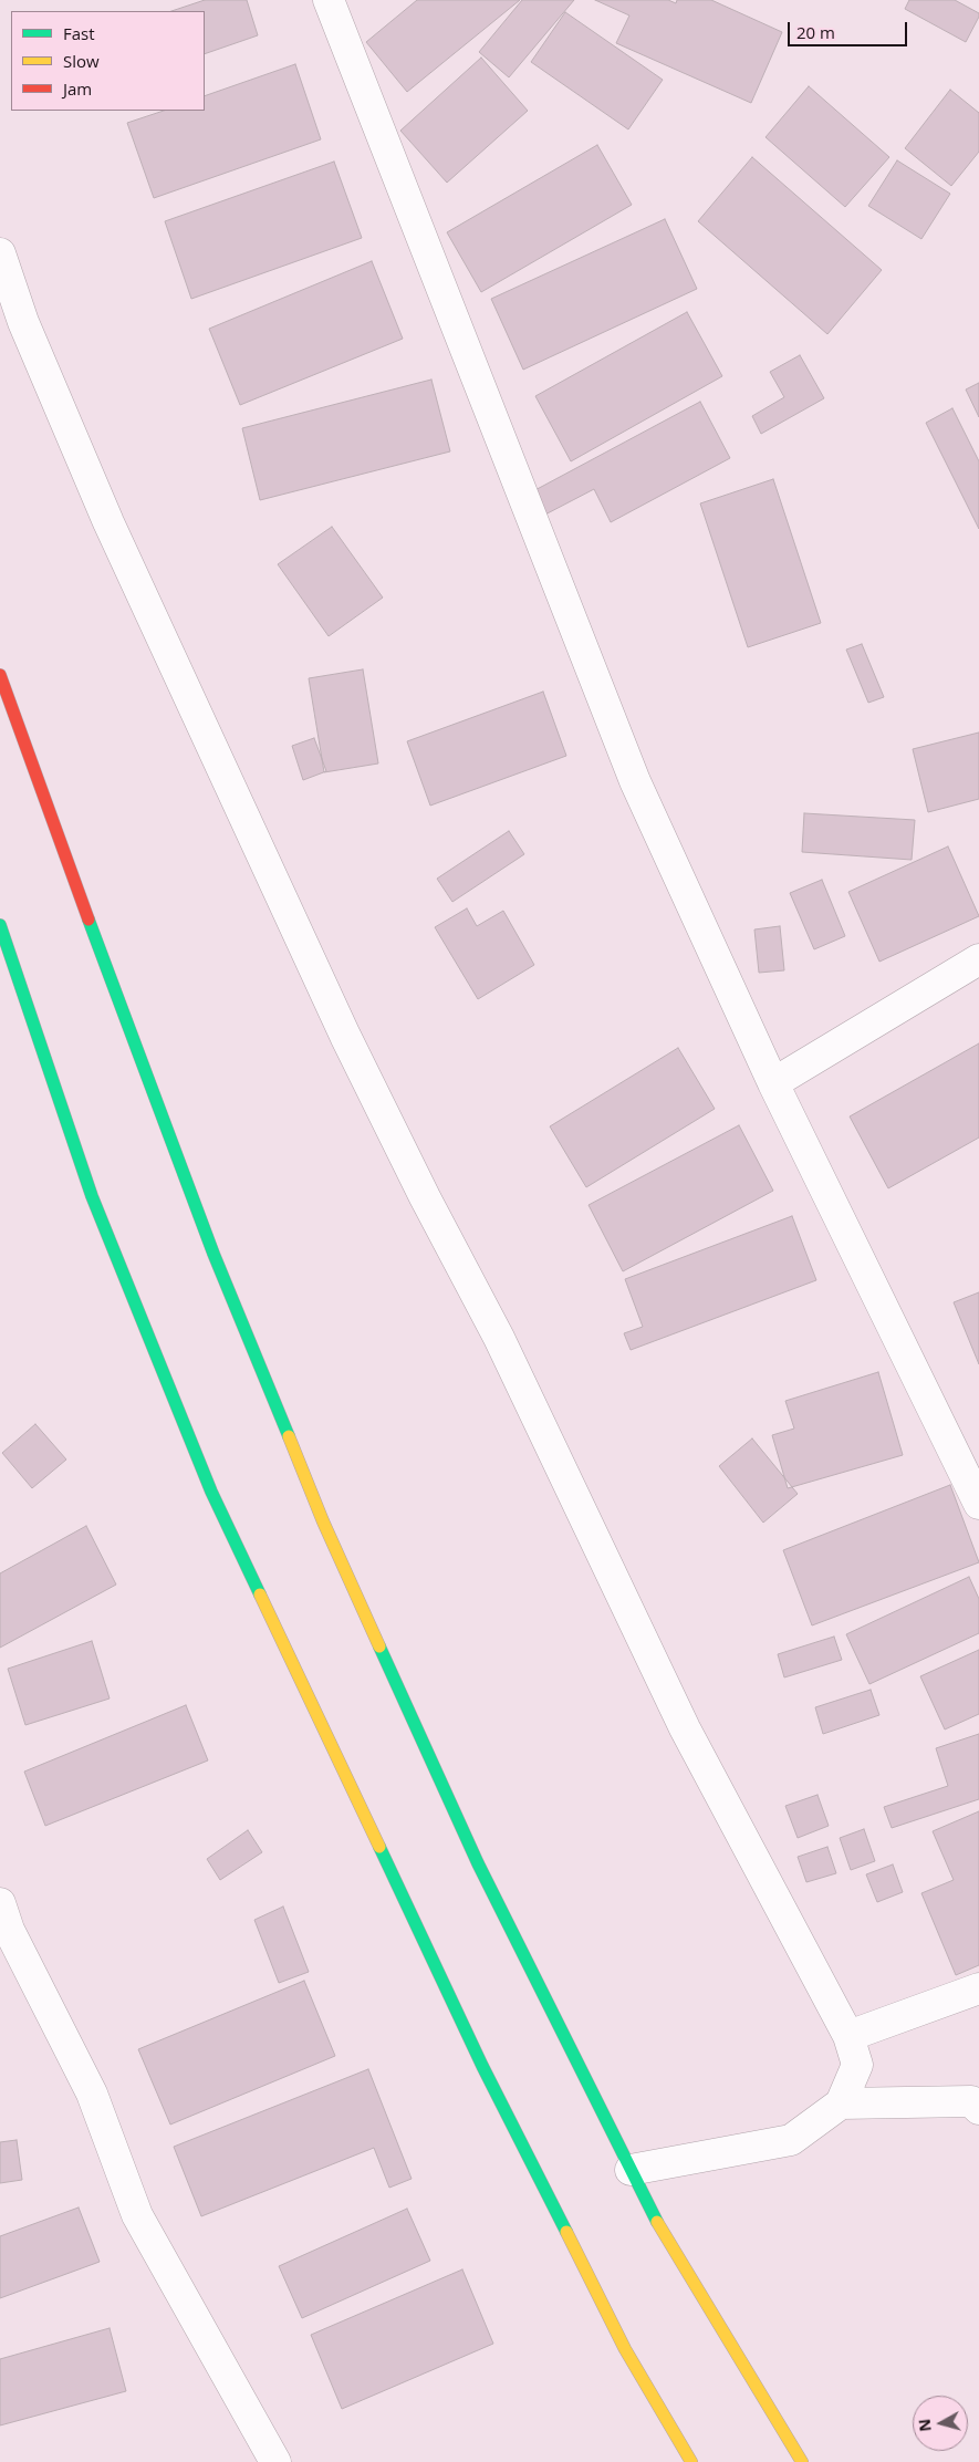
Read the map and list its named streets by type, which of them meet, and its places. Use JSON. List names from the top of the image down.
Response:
{
  "legend": ["Fast", "Slow", "Jam"],
  "scale_bar": "20 m",
  "north": "left"
}
